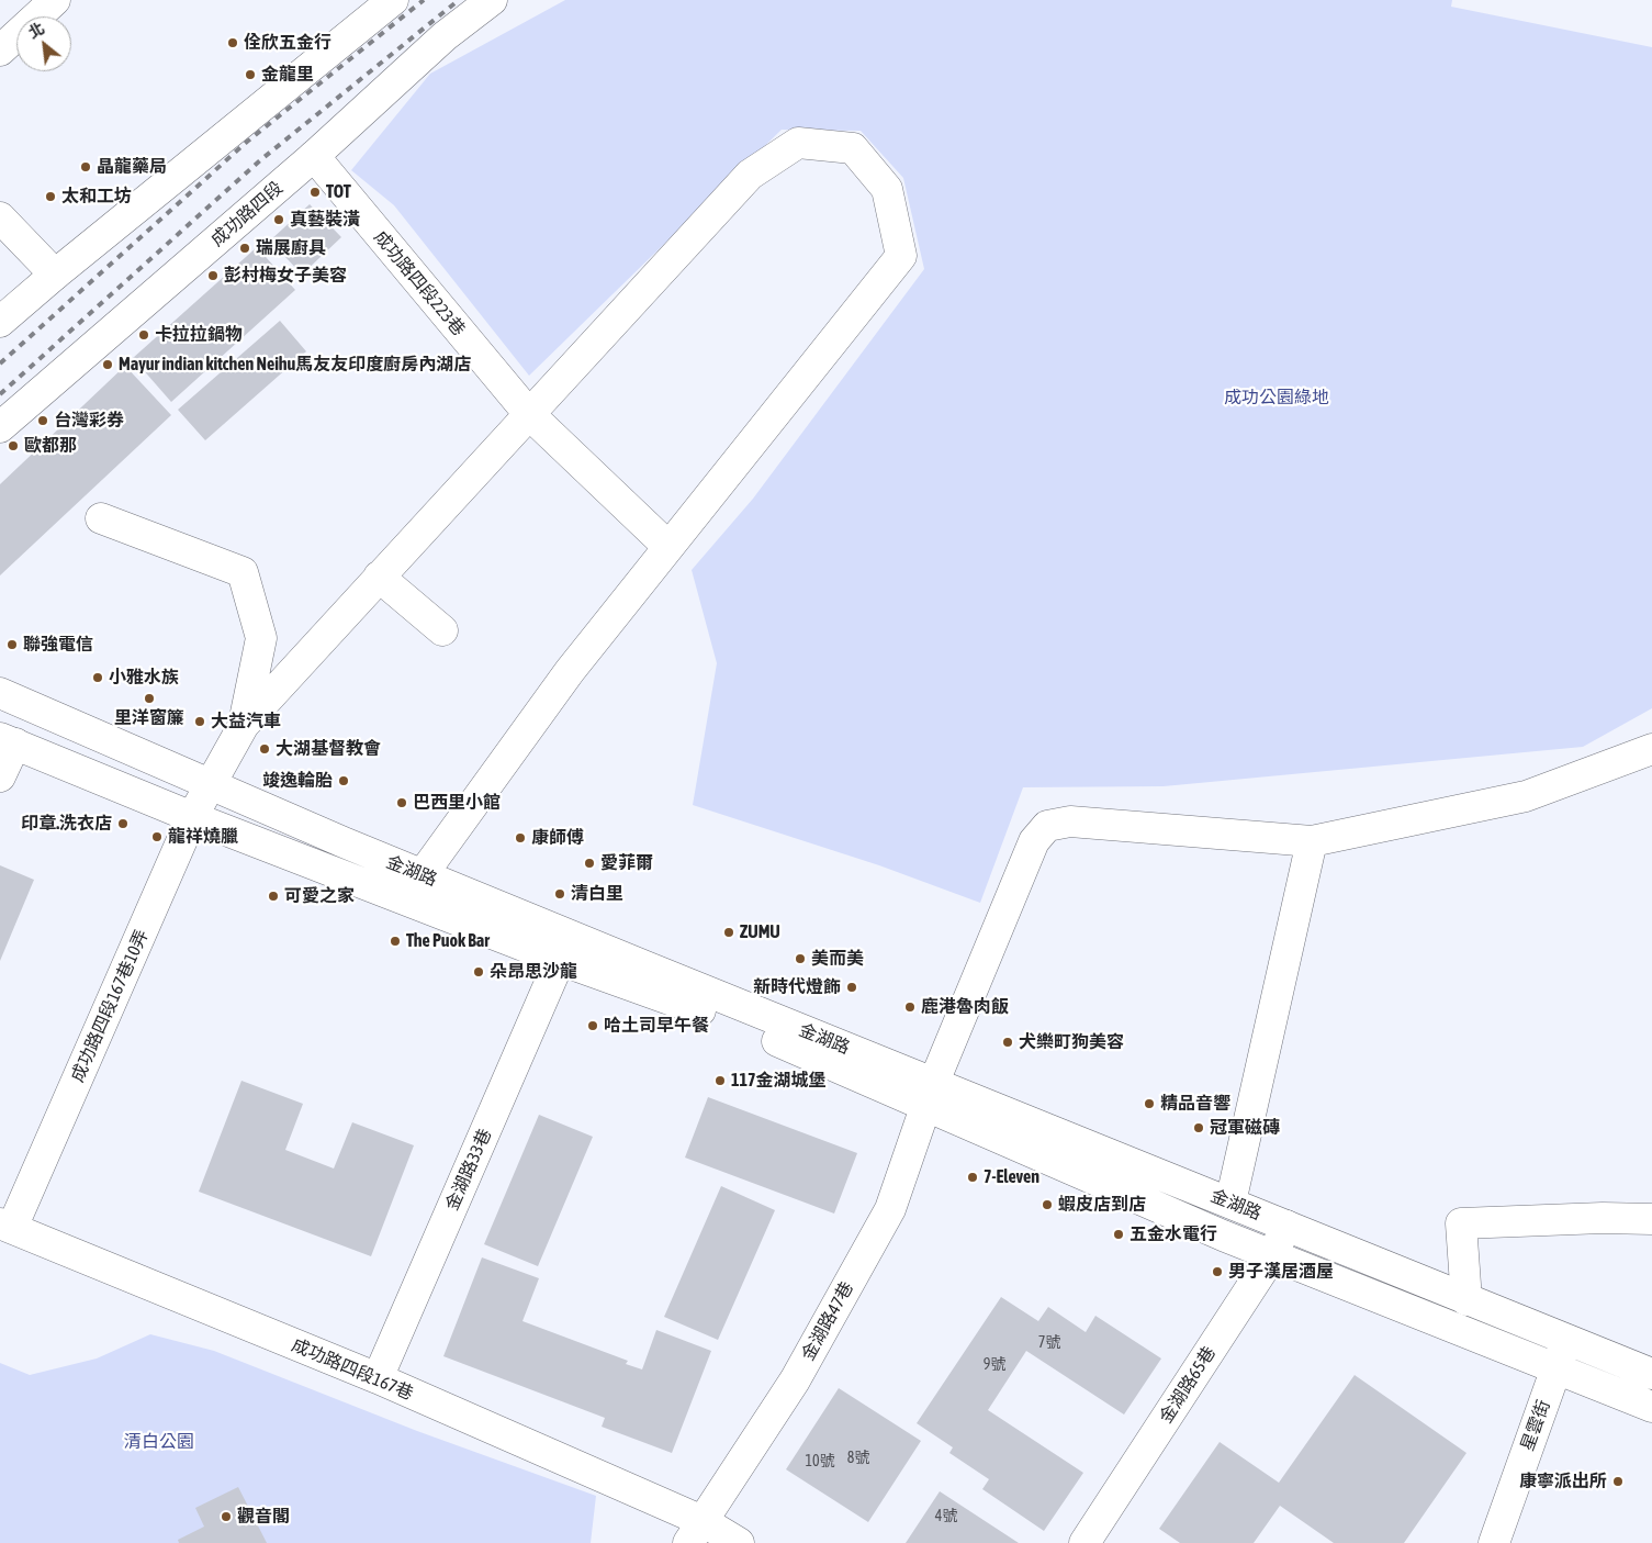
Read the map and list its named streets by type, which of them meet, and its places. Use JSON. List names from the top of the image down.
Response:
{
  "streets": {
    "street": [
      "成功路四段",
      "成功路四段223巷",
      "金湖路",
      "成功路四段167巷10弄",
      "金湖路33巷",
      "金湖路47巷",
      "成功路四段167巷",
      "金湖路65巷",
      "星雲街"
    ]
  },
  "crossings": [
    ["成功路四段", "成功路四段223巷"],
    ["金湖路", "成功路四段167巷10弄"],
    ["金湖路", "金湖路33巷"],
    ["金湖路", "金湖路47巷"],
    ["金湖路", "金湖路65巷"],
    ["金湖路", "星雲街"],
    ["成功路四段167巷10弄", "成功路四段167巷"],
    ["金湖路33巷", "成功路四段167巷"],
    ["金湖路47巷", "成功路四段167巷"]
  ],
  "parks": ["成功公園綠地", "清白公園"],
  "places": [
    "佺欣五金行",
    "金龍里",
    "晶龍藥局",
    "TOT",
    "太和工坊",
    "真藝裝潢",
    "瑞展廚具",
    "彭村梅女子美容",
    "卡拉拉鍋物",
    "Mayur indian kitchen Neihu馬友友印度廚房內湖店",
    "台灣彩券",
    "歐都那",
    "聯強電信",
    "小雅水族",
    "里洋窗簾",
    "大益汽車",
    "大湖基督教會",
    "竣逸輪胎",
    "巴西里小館",
    "印章.洗衣店",
    "龍祥燒臘",
    "康師傅",
    "愛菲爾",
    "清白里",
    "可愛之家",
    "ZUMU",
    "The Puok Bar",
    "美而美",
    "朵昂思沙龍",
    "新時代燈飾",
    "鹿港魯肉飯",
    "哈土司早午餐",
    "犬樂町狗美容",
    "117金湖城堡",
    "精品音響",
    "冠軍磁磚",
    "7-Eleven",
    "蝦皮店到店",
    "五金水電行",
    "男子漢居酒屋",
    "康寧派出所",
    "觀音閣"
  ],
  "house_numbers": [
    "7號",
    "9號",
    "8號",
    "10號",
    "4號"
  ],
  "north": "top left"
}
